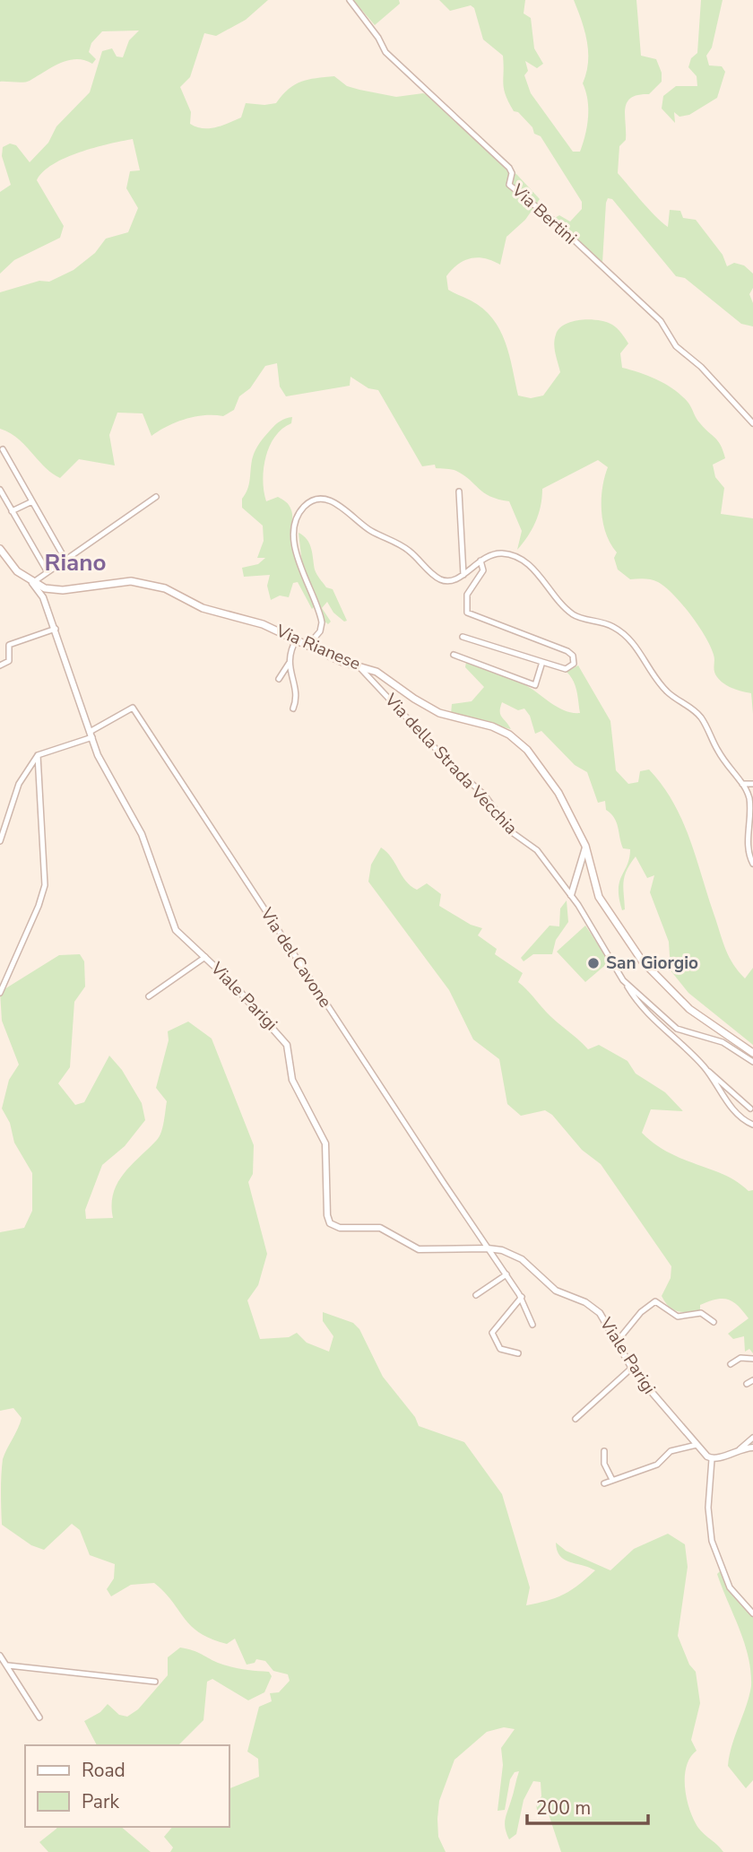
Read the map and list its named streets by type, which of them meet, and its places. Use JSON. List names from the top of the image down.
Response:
{
  "streets": {
    "main road": ["Via Rianese"],
    "street": [
      "Via Bertini",
      "Via della Strada Vecchia",
      "Via del Cavone",
      "Viale Parigi"
    ]
  },
  "crossings": [
    ["Via Rianese", "Via della Strada Vecchia"],
    ["Via Rianese", "Viale Parigi"],
    ["Via del Cavone", "Viale Parigi"]
  ],
  "districts": ["Riano"],
  "places": ["San Giorgio"],
  "legend": ["Road", "Park"],
  "scale_bar": "200 m"
}
